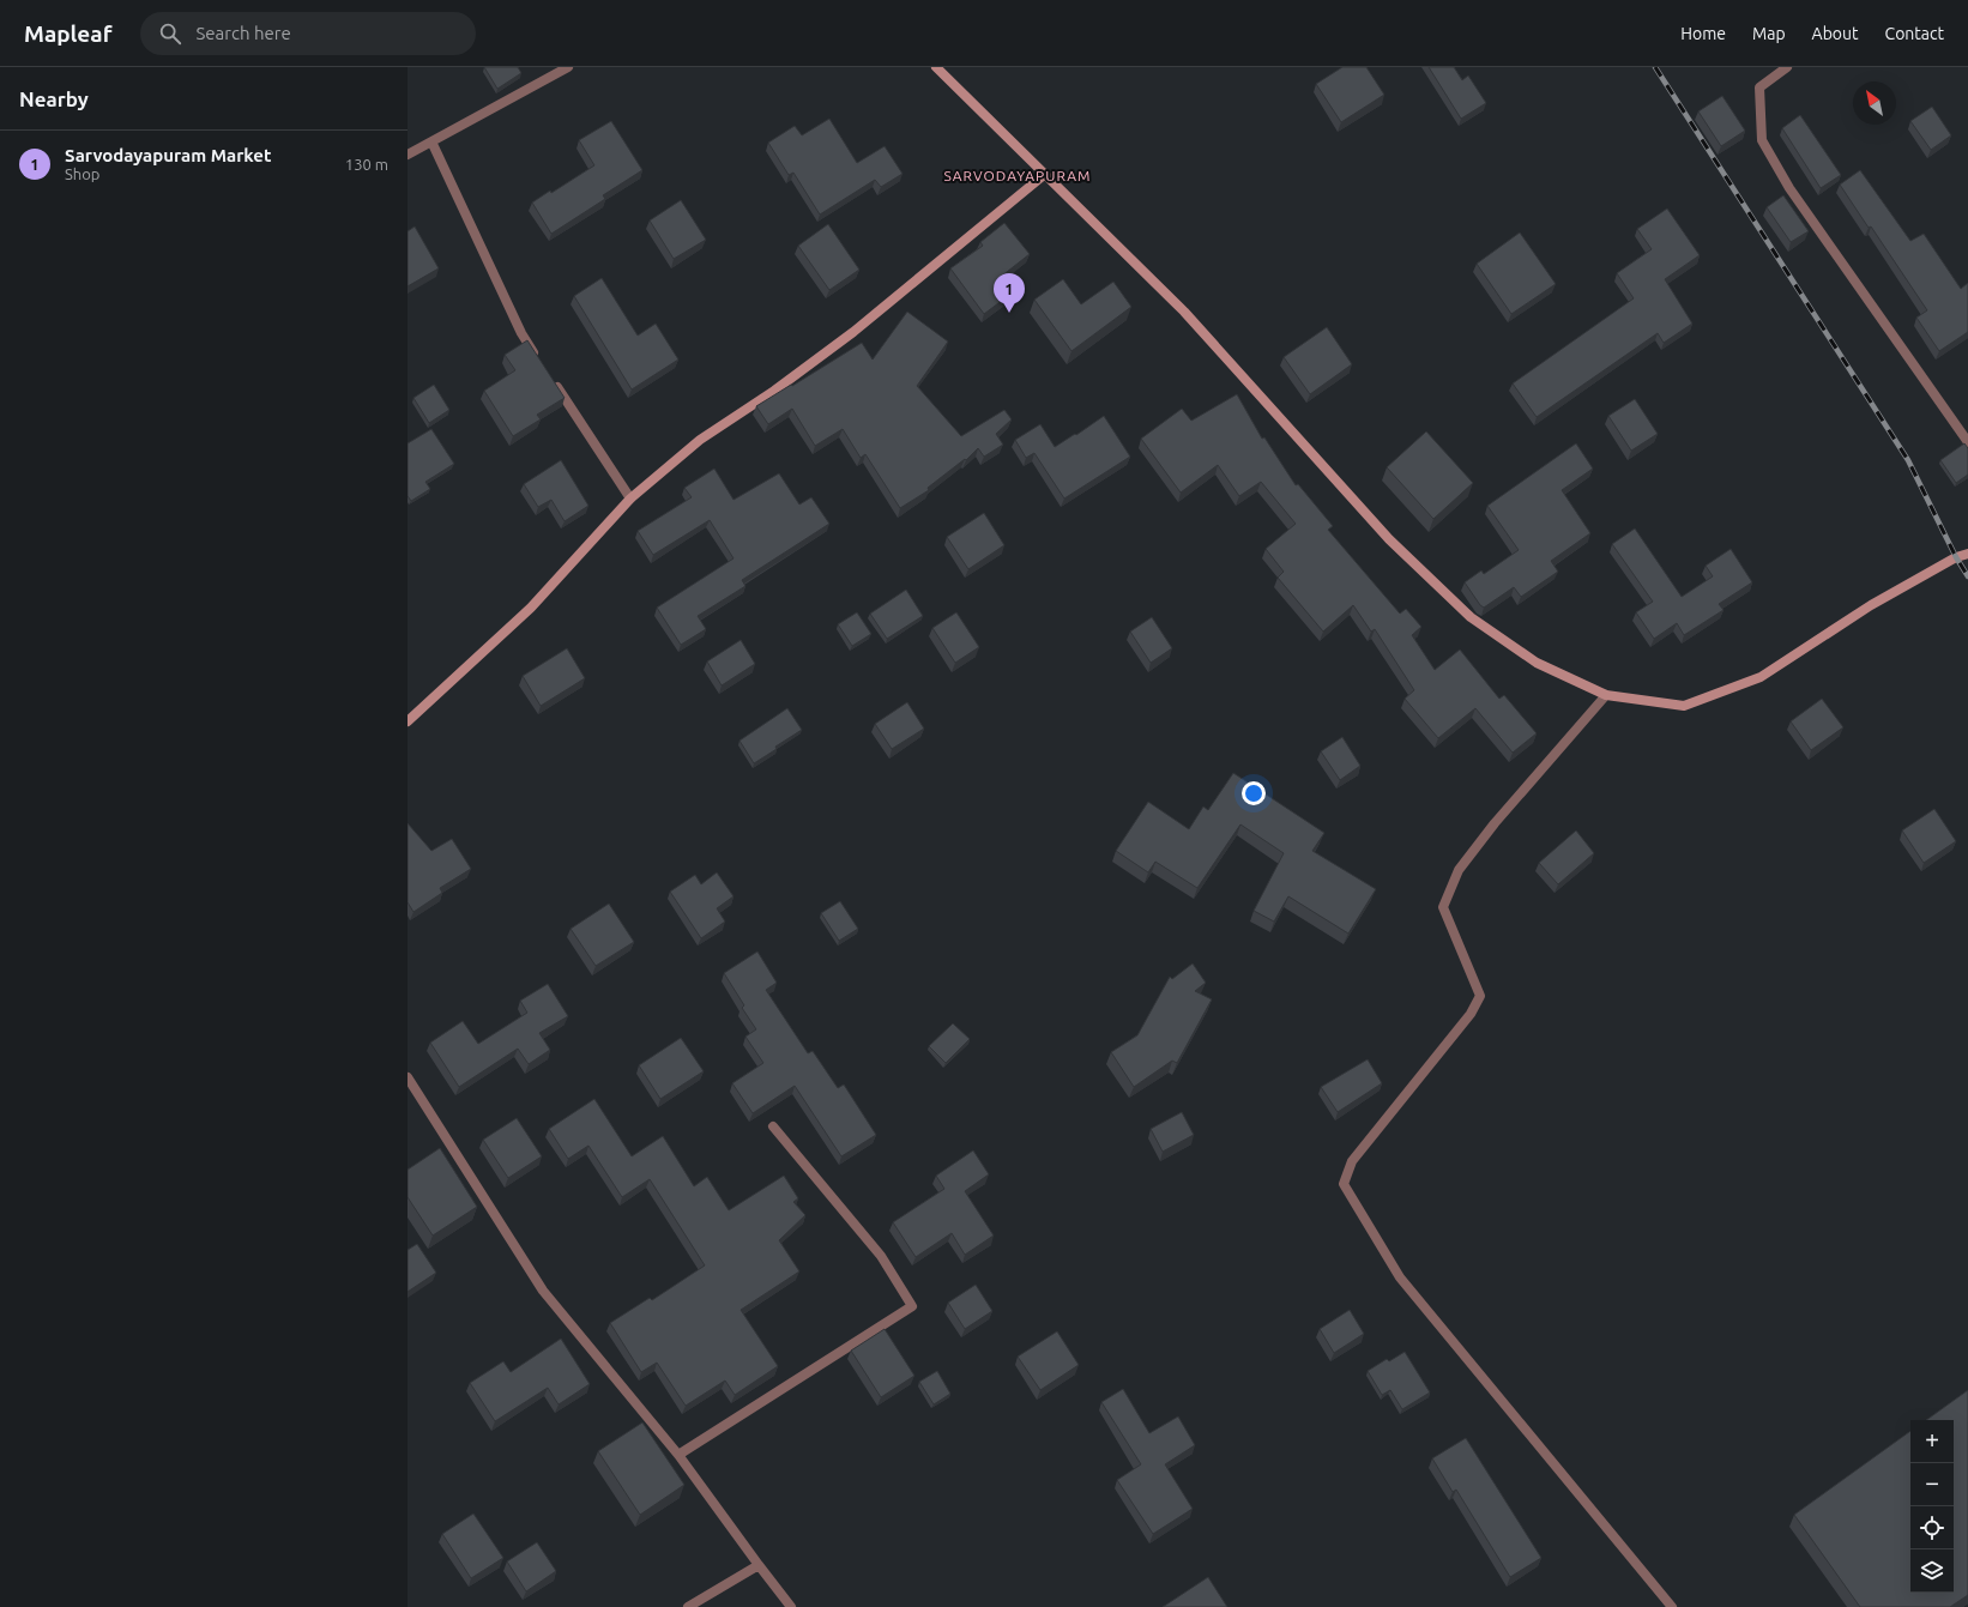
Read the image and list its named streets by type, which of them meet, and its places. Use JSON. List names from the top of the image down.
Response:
{
  "districts": ["SARVODAYAPURAM"],
  "north": "top left",
  "page": {
    "header": "Mapleaf",
    "search": "Search here",
    "nav": [
      "Home",
      "Map",
      "About",
      "Contact"
    ],
    "heading": "Nearby",
    "list": [
      {
        "mark": "1",
        "name": "Sarvodayapuram Market",
        "note": "Shop",
        "value": "130 m"
      }
    ],
    "pins": "1",
    "map_buttons": ["+", "−"]
  }
}
